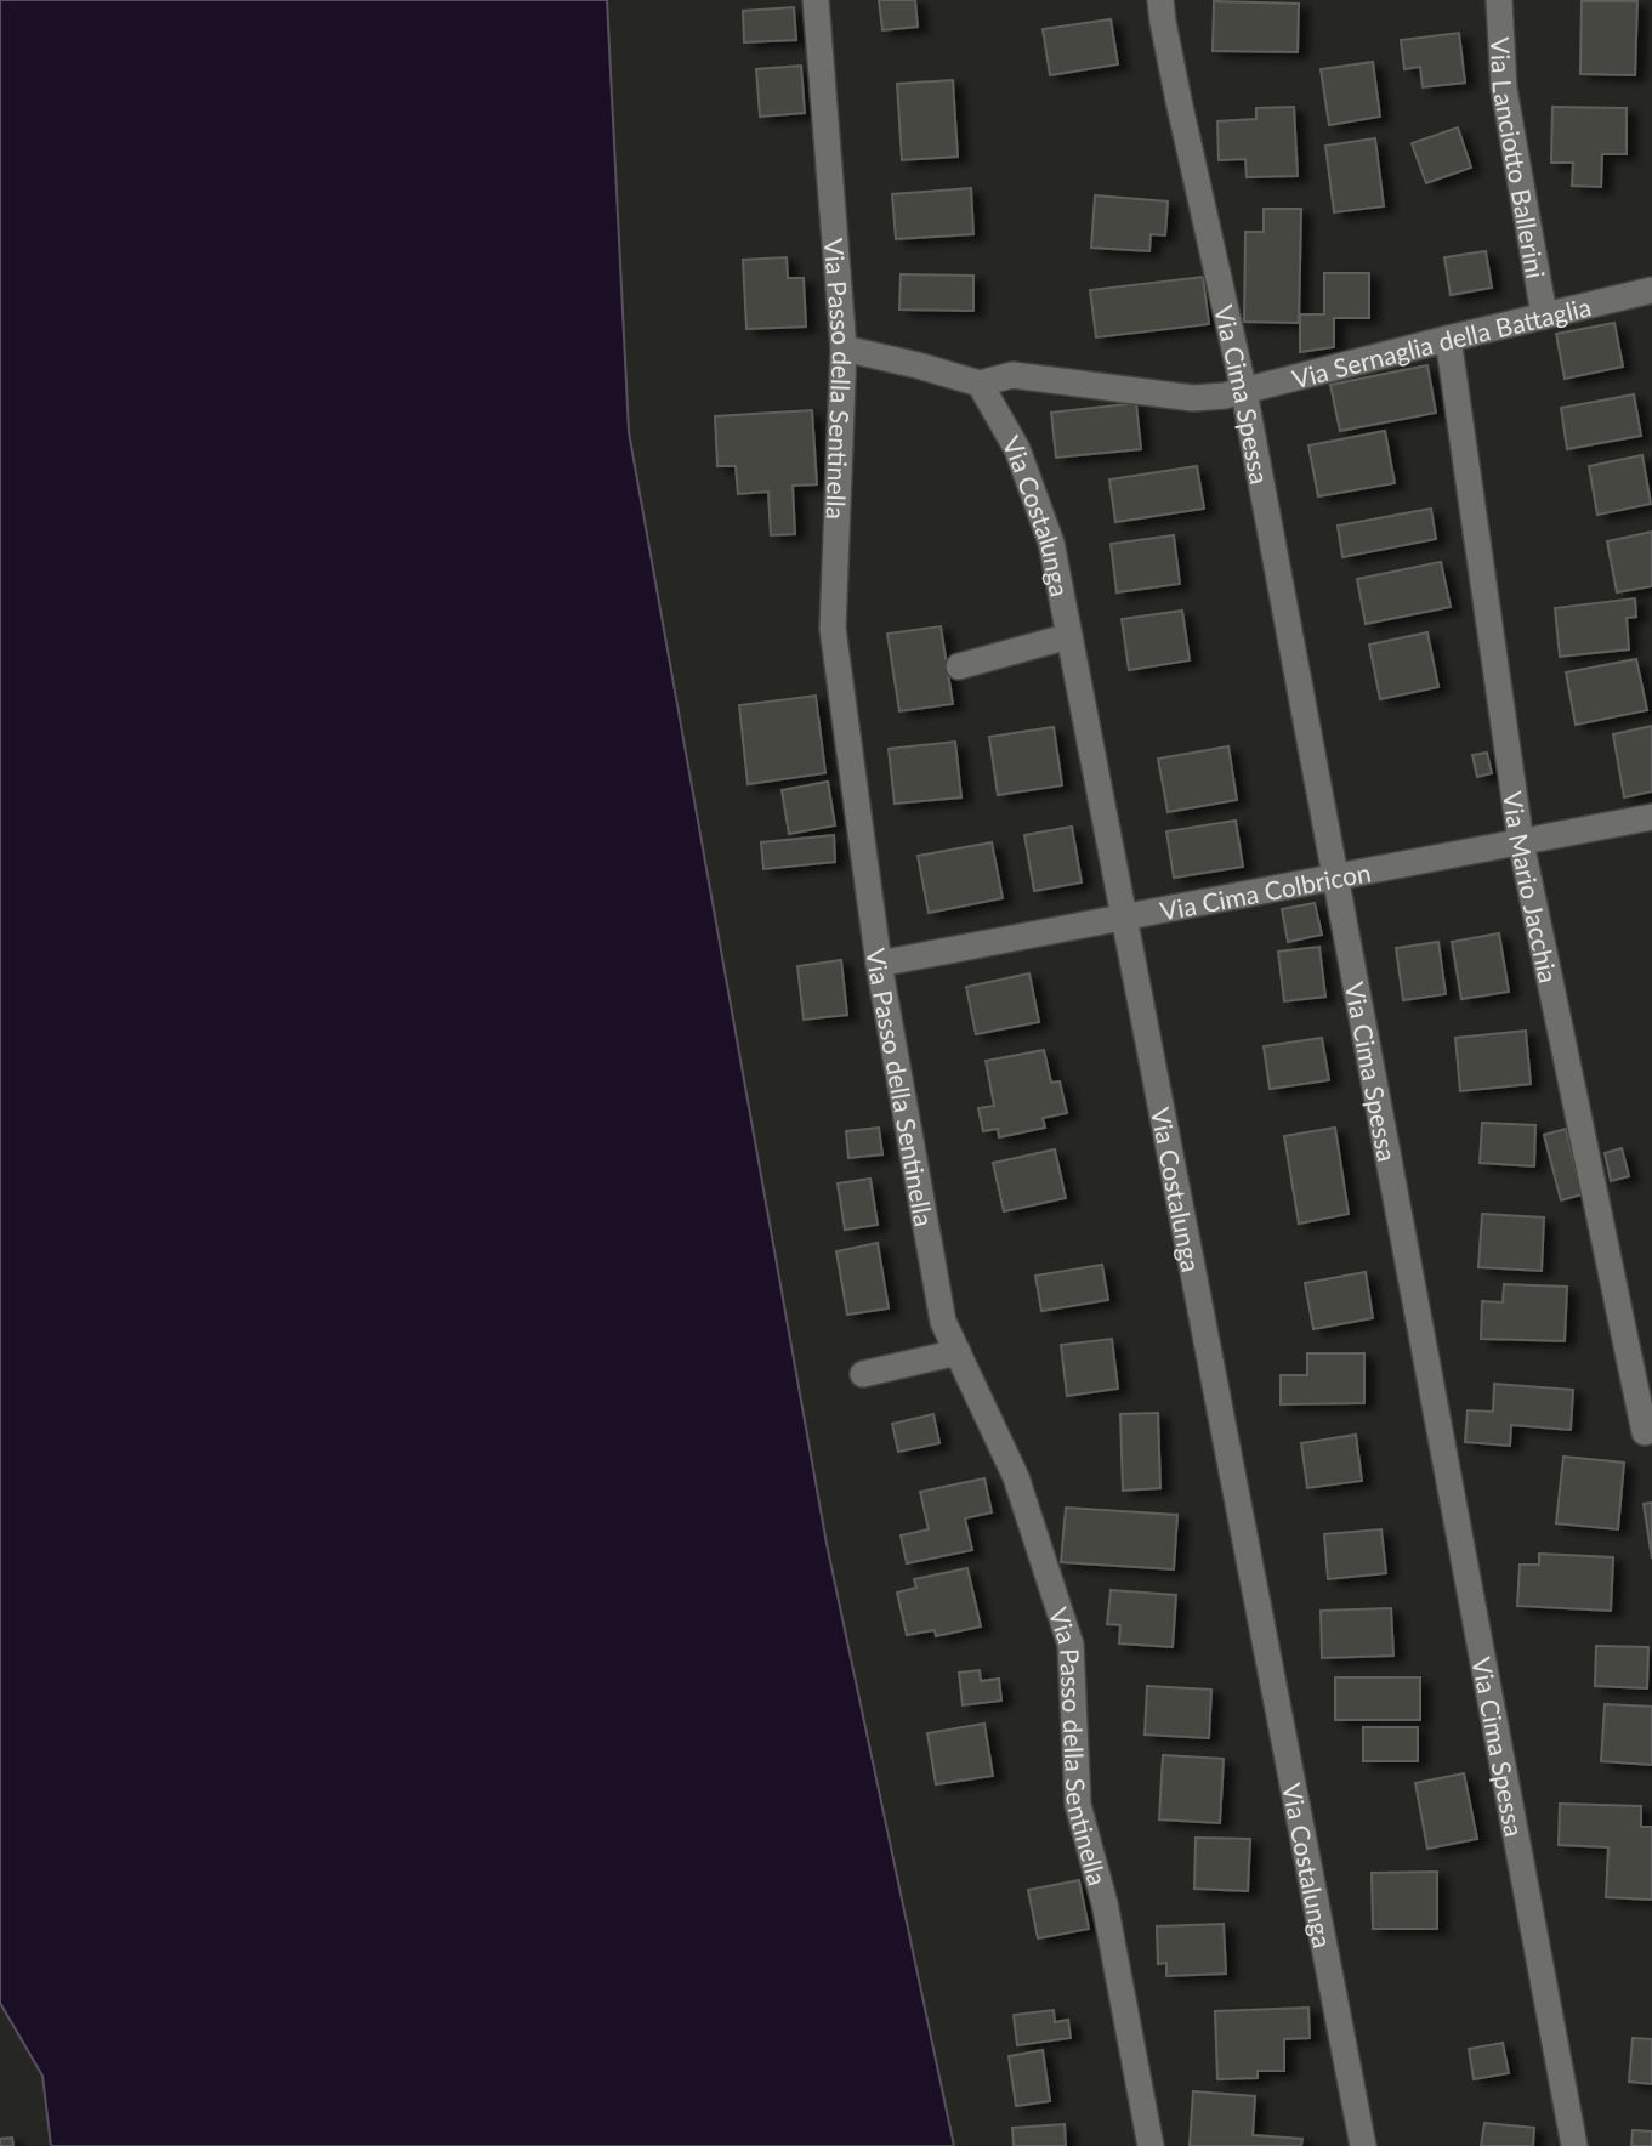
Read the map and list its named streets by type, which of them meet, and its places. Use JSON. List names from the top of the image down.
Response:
{
  "streets": {
    "street": [
      "Via Lanciotto Ballerini",
      "Via Sernaglia della Battaglia",
      "Via Passo della Sentinella",
      "Via Cima Spessa",
      "Via Costalunga",
      "Via Mario Jacchia",
      "Via Cima Colbricon"
    ]
  },
  "crossings": [
    ["Via Lanciotto Ballerini", "Via Sernaglia della Battaglia"],
    ["Via Sernaglia della Battaglia", "Via Cima Spessa"],
    ["Via Sernaglia della Battaglia", "Via Costalunga"],
    ["Via Sernaglia della Battaglia", "Via Mario Jacchia"],
    ["Via Passo della Sentinella", "Via Cima Colbricon"],
    ["Via Cima Spessa", "Via Cima Colbricon"],
    ["Via Costalunga", "Via Cima Colbricon"],
    ["Via Mario Jacchia", "Via Cima Colbricon"]
  ]
}
